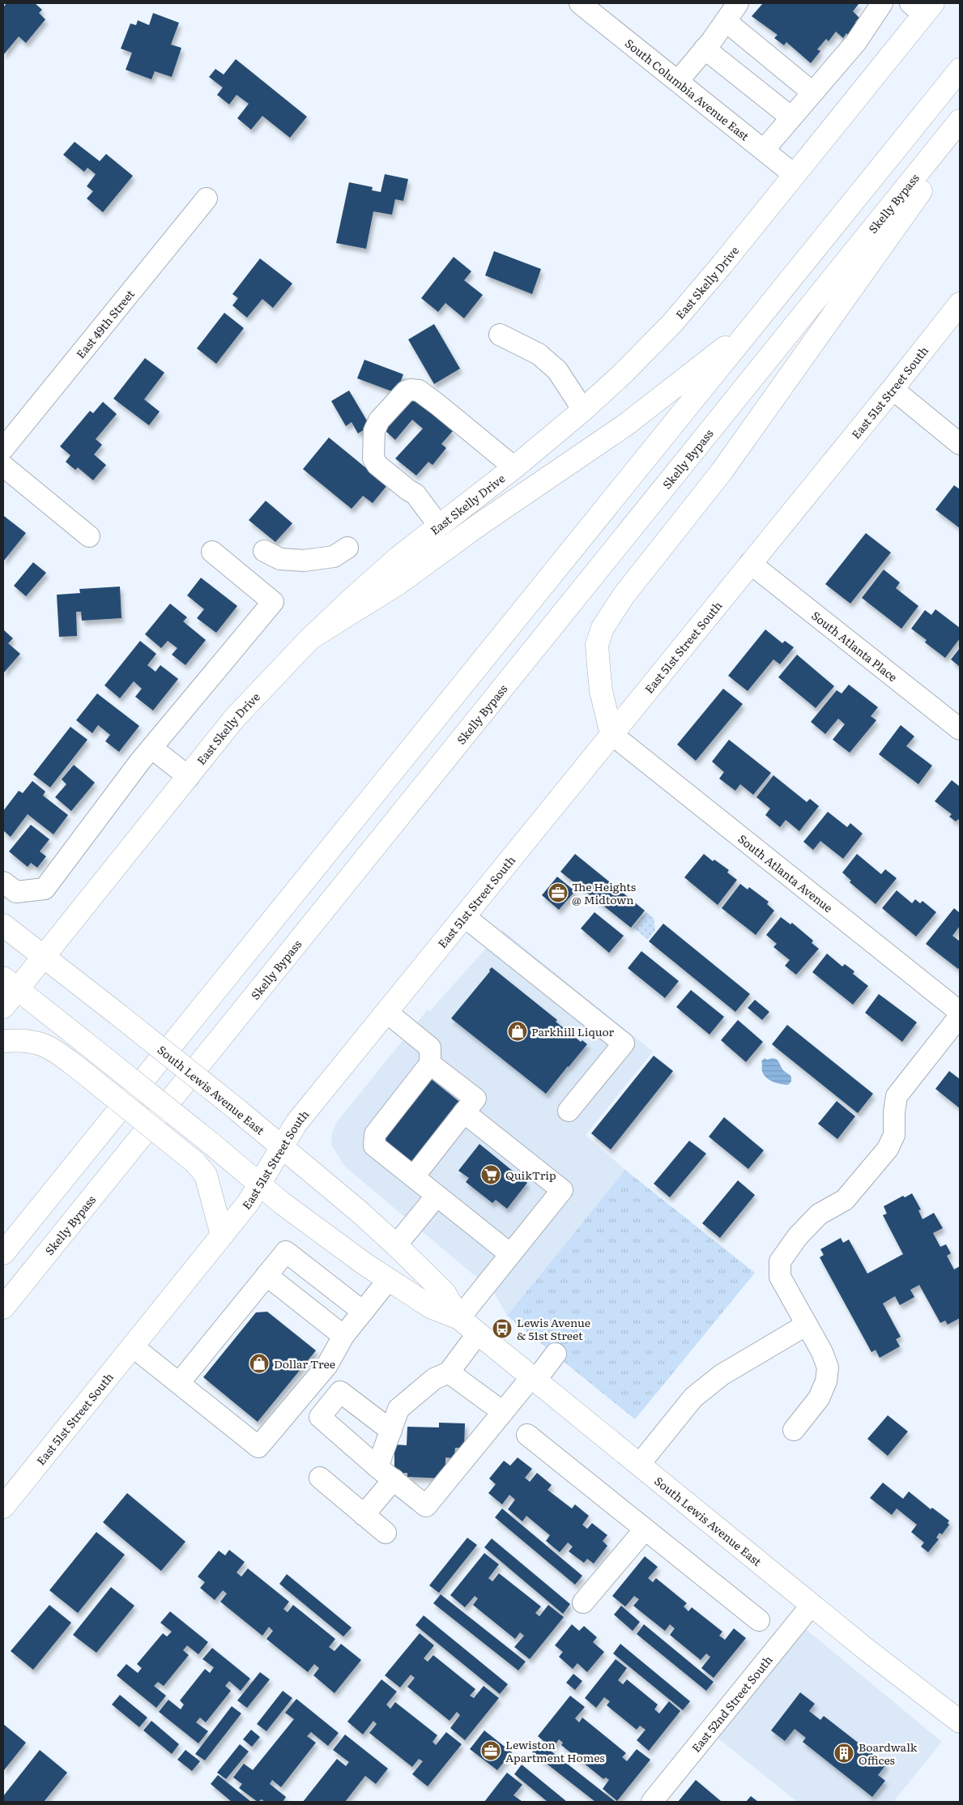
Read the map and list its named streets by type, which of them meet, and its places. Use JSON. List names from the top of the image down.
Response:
{
  "streets": {
    "main road": [
      "Skelly Bypass",
      "East Skelly Drive",
      "East 51st Street South",
      "South Lewis Avenue East"
    ],
    "street": [
      "South Columbia Avenue East",
      "East 49th Street",
      "South Atlanta Place",
      "South Atlanta Avenue",
      "East 52nd Street South"
    ]
  },
  "crossings": [
    ["South Columbia Avenue East", "East Skelly Drive"],
    ["East Skelly Drive", "South Lewis Avenue East"],
    ["East 51st Street South", "South Atlanta Place"],
    ["East 51st Street South", "South Atlanta Avenue"],
    ["East 51st Street South", "South Lewis Avenue East"],
    ["South Lewis Avenue East", "East 52nd Street South"]
  ],
  "places": {
    "office": ["The Heights @ Midtown", "Lewiston Apartment Homes"],
    "shop": ["Parkhill Liquor", "Dollar Tree"],
    "supermarket": ["QuikTrip"],
    "bus stop": ["Lewis Avenue & 51st Street"],
    "building": ["Boardwalk Offices"]
  }
}
